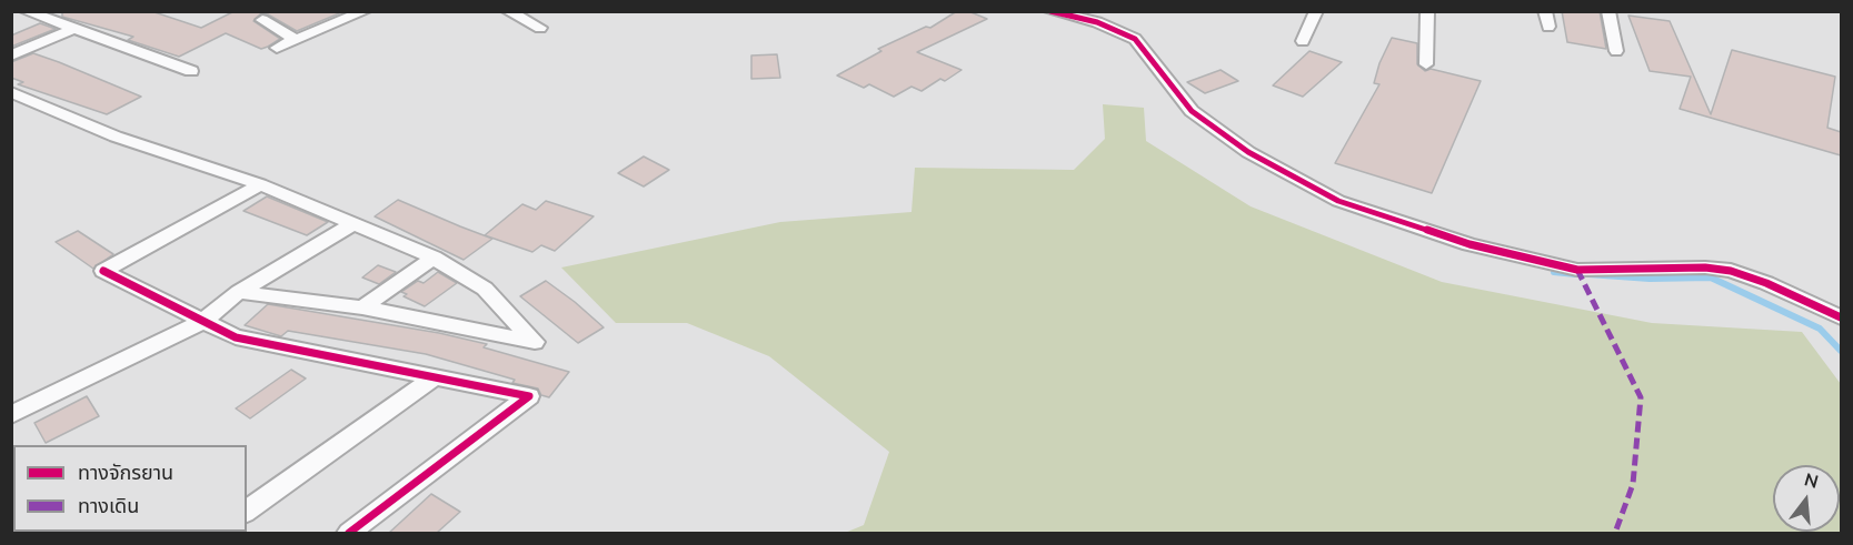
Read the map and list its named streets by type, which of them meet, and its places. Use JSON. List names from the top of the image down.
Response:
{
  "legend": ["ทางจักรยาน", "ทางเดิน"],
  "north": "top"
}
